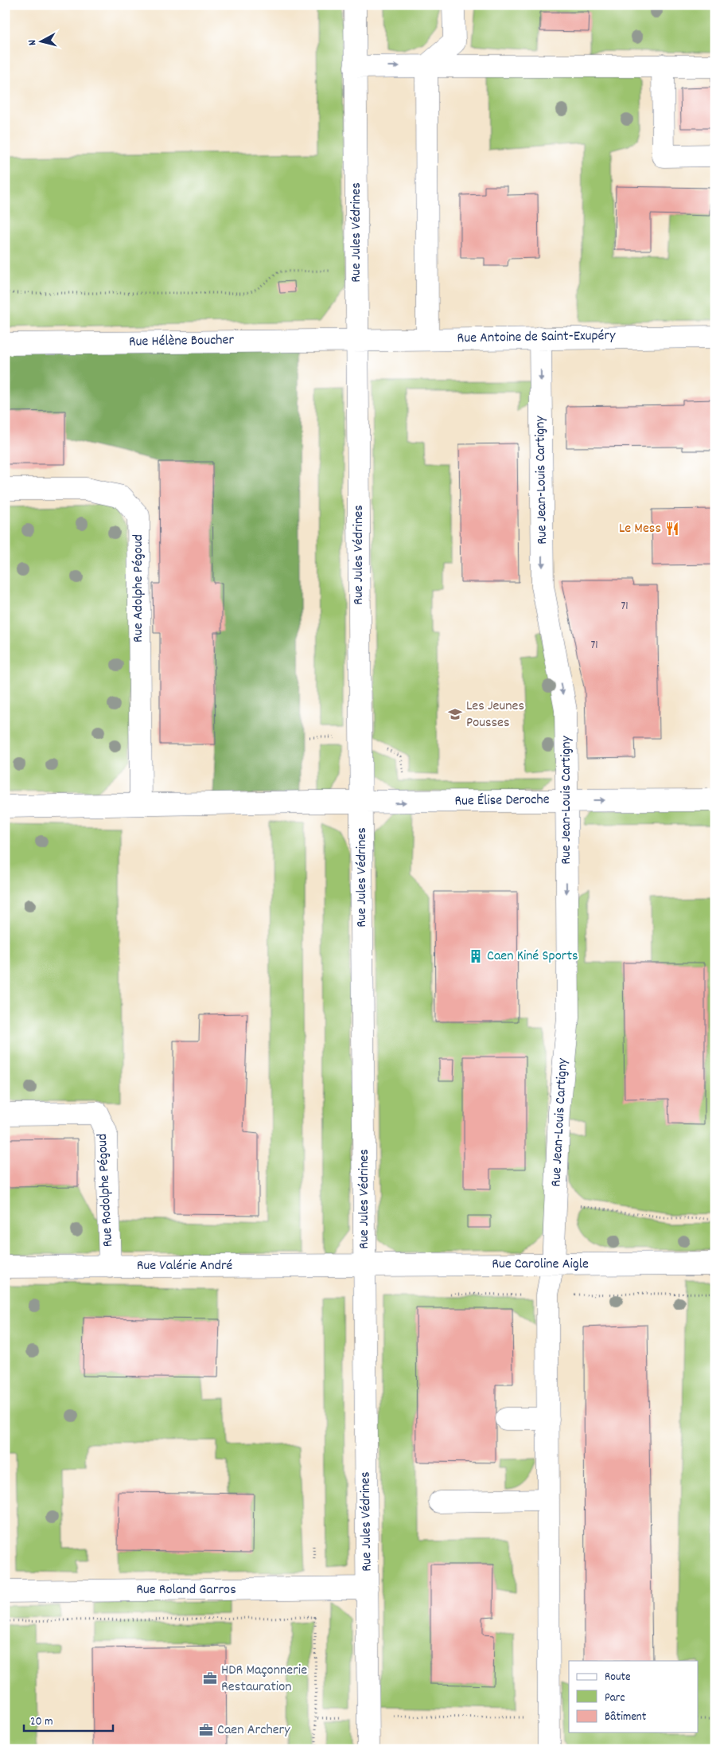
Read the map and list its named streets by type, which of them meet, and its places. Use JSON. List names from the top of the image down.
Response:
{
  "streets": {
    "street": [
      "Rue Jules Védrines",
      "Rue Antoine de Saint-Exupéry",
      "Rue Hélène Boucher",
      "Rue Jean-Louis Cartigny",
      "Rue Adolphe Pégoud",
      "Rue Élise Deroche",
      "Rue Rodolphe Pégoud",
      "Rue Caroline Aigle",
      "Rue Valérie André",
      "Rue Roland Garros"
    ]
  },
  "crossings": [
    ["Rue Jules Védrines", "Rue Antoine de Saint-Exupéry"],
    ["Rue Jules Védrines", "Rue Hélène Boucher"],
    ["Rue Jules Védrines", "Rue Élise Deroche"],
    ["Rue Jules Védrines", "Rue Caroline Aigle"],
    ["Rue Jules Védrines", "Rue Valérie André"],
    ["Rue Jules Védrines", "Rue Roland Garros"],
    ["Rue Antoine de Saint-Exupéry", "Rue Hélène Boucher"],
    ["Rue Antoine de Saint-Exupéry", "Rue Jean-Louis Cartigny"],
    ["Rue Jean-Louis Cartigny", "Rue Élise Deroche"],
    ["Rue Jean-Louis Cartigny", "Rue Caroline Aigle"],
    ["Rue Rodolphe Pégoud", "Rue Valérie André"],
    ["Rue Caroline Aigle", "Rue Valérie André"]
  ],
  "one_way": ["Rue Jean-Louis Cartigny", "Rue Élise Deroche"],
  "places": {
    "restaurant": ["Le Mess"],
    "school or university": ["Les Jeunes Pousses"],
    "building": ["Caen Kiné Sports"],
    "office": ["HDR Maçonnerie Restauration", "Caen Archery"]
  },
  "house_numbers": ["71", "71"],
  "legend": ["Route", "Parc", "Bâtiment"],
  "scale_bar": "20 m",
  "north": "left"
}
